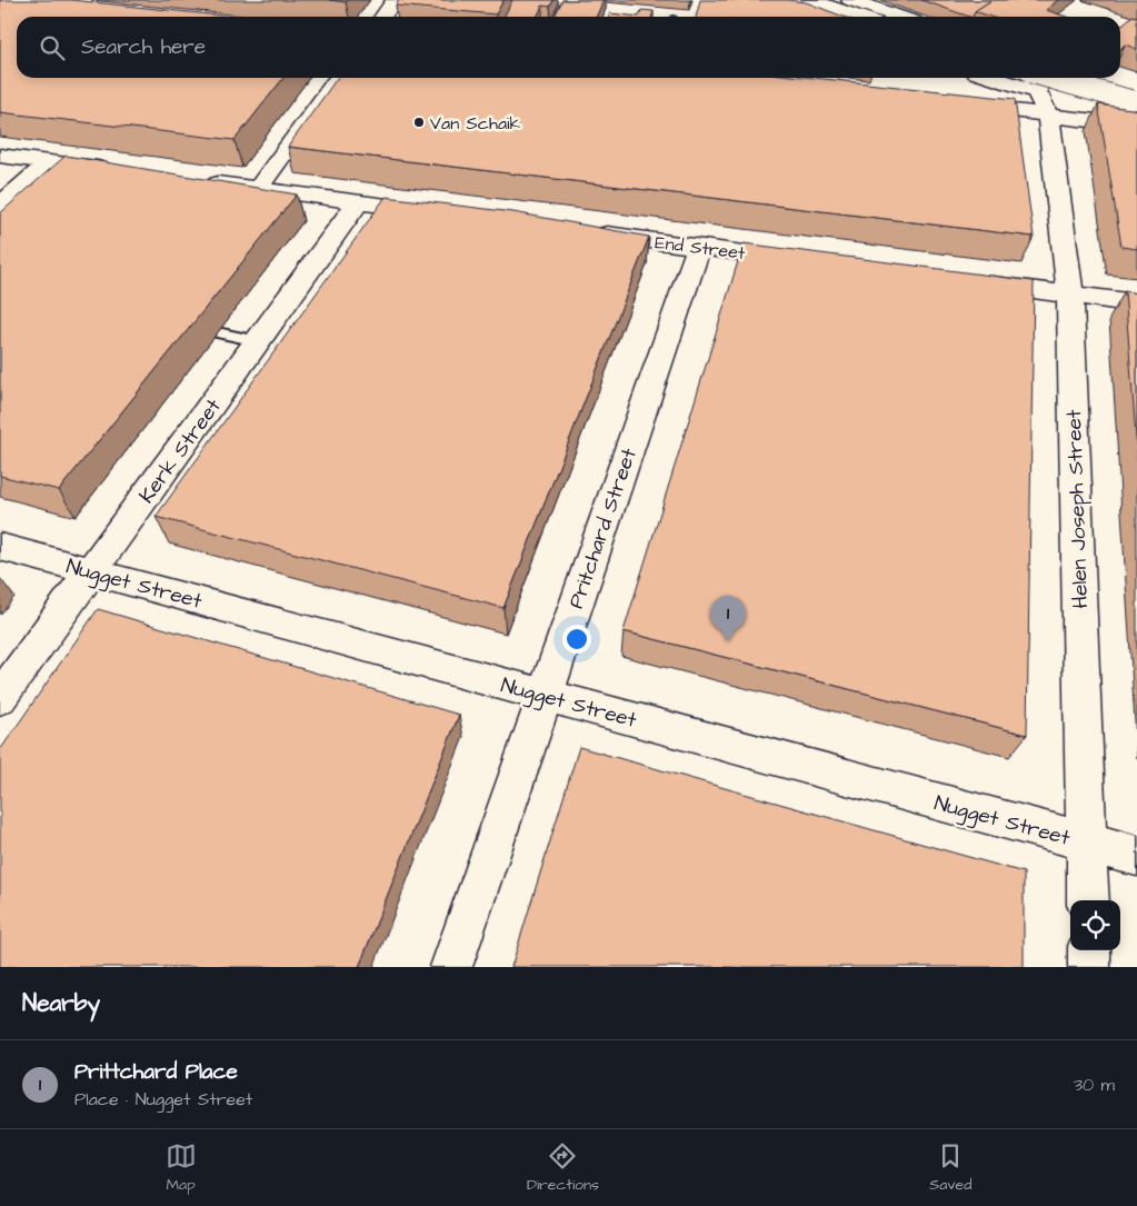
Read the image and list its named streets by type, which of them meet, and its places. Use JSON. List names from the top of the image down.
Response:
{
  "streets": {
    "street": [
      "End Street",
      "Kerk Street",
      "Helen Joseph Street",
      "Pritchard Street",
      "Nugget Street"
    ]
  },
  "crossings": [
    ["End Street", "Pritchard Street"],
    ["Kerk Street", "Nugget Street"],
    ["Helen Joseph Street", "Nugget Street"],
    ["Pritchard Street", "Nugget Street"]
  ],
  "places": ["Van Schaik"],
  "page": {
    "search": "Search here",
    "pins": "1",
    "heading": "Nearby",
    "list": [
      {
        "mark": "1",
        "name": "Prittchard Place",
        "note": "Place · Nugget Street",
        "value": "30 m"
      }
    ],
    "nav": ["Map", "Directions", "Saved"]
  }
}
